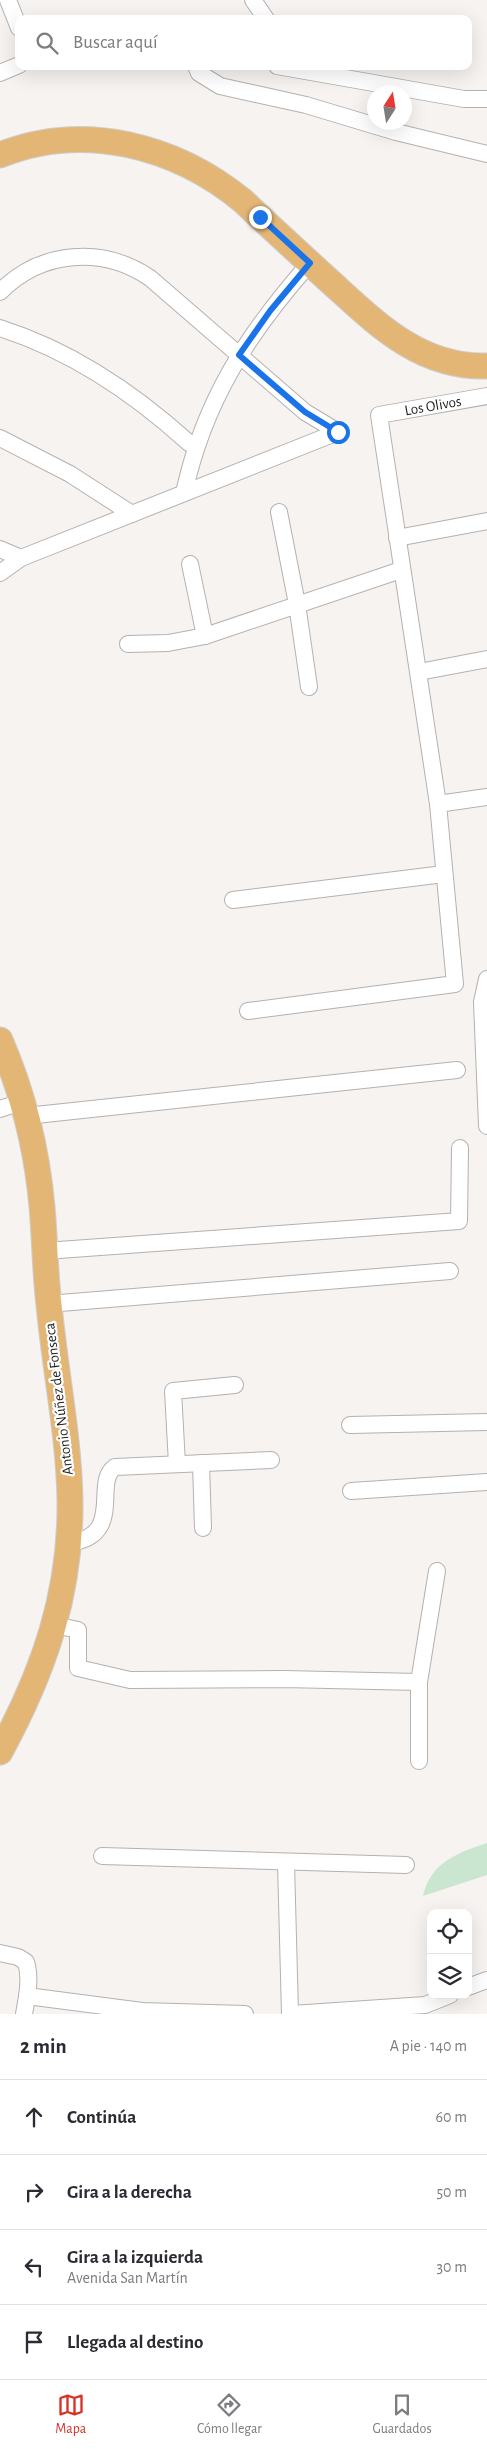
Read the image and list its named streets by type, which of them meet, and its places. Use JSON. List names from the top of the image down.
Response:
{
  "streets": {
    "main road": ["Antonio Núñez de Fonseca"],
    "street": ["Los Olivos"]
  },
  "north": "top",
  "page": {
    "search": "Buscar aquí",
    "heading": ["2 min", "A pie · 140 m"],
    "list": [
      ["Continúa", "60 m"],
      ["Gira a la derecha", "50 m"],
      ["Gira a la izquierda", "Avenida San Martín", "30 m"],
      "Llegada al destino"
    ],
    "nav": ["Mapa", "Cómo llegar", "Guardados"]
  }
}
